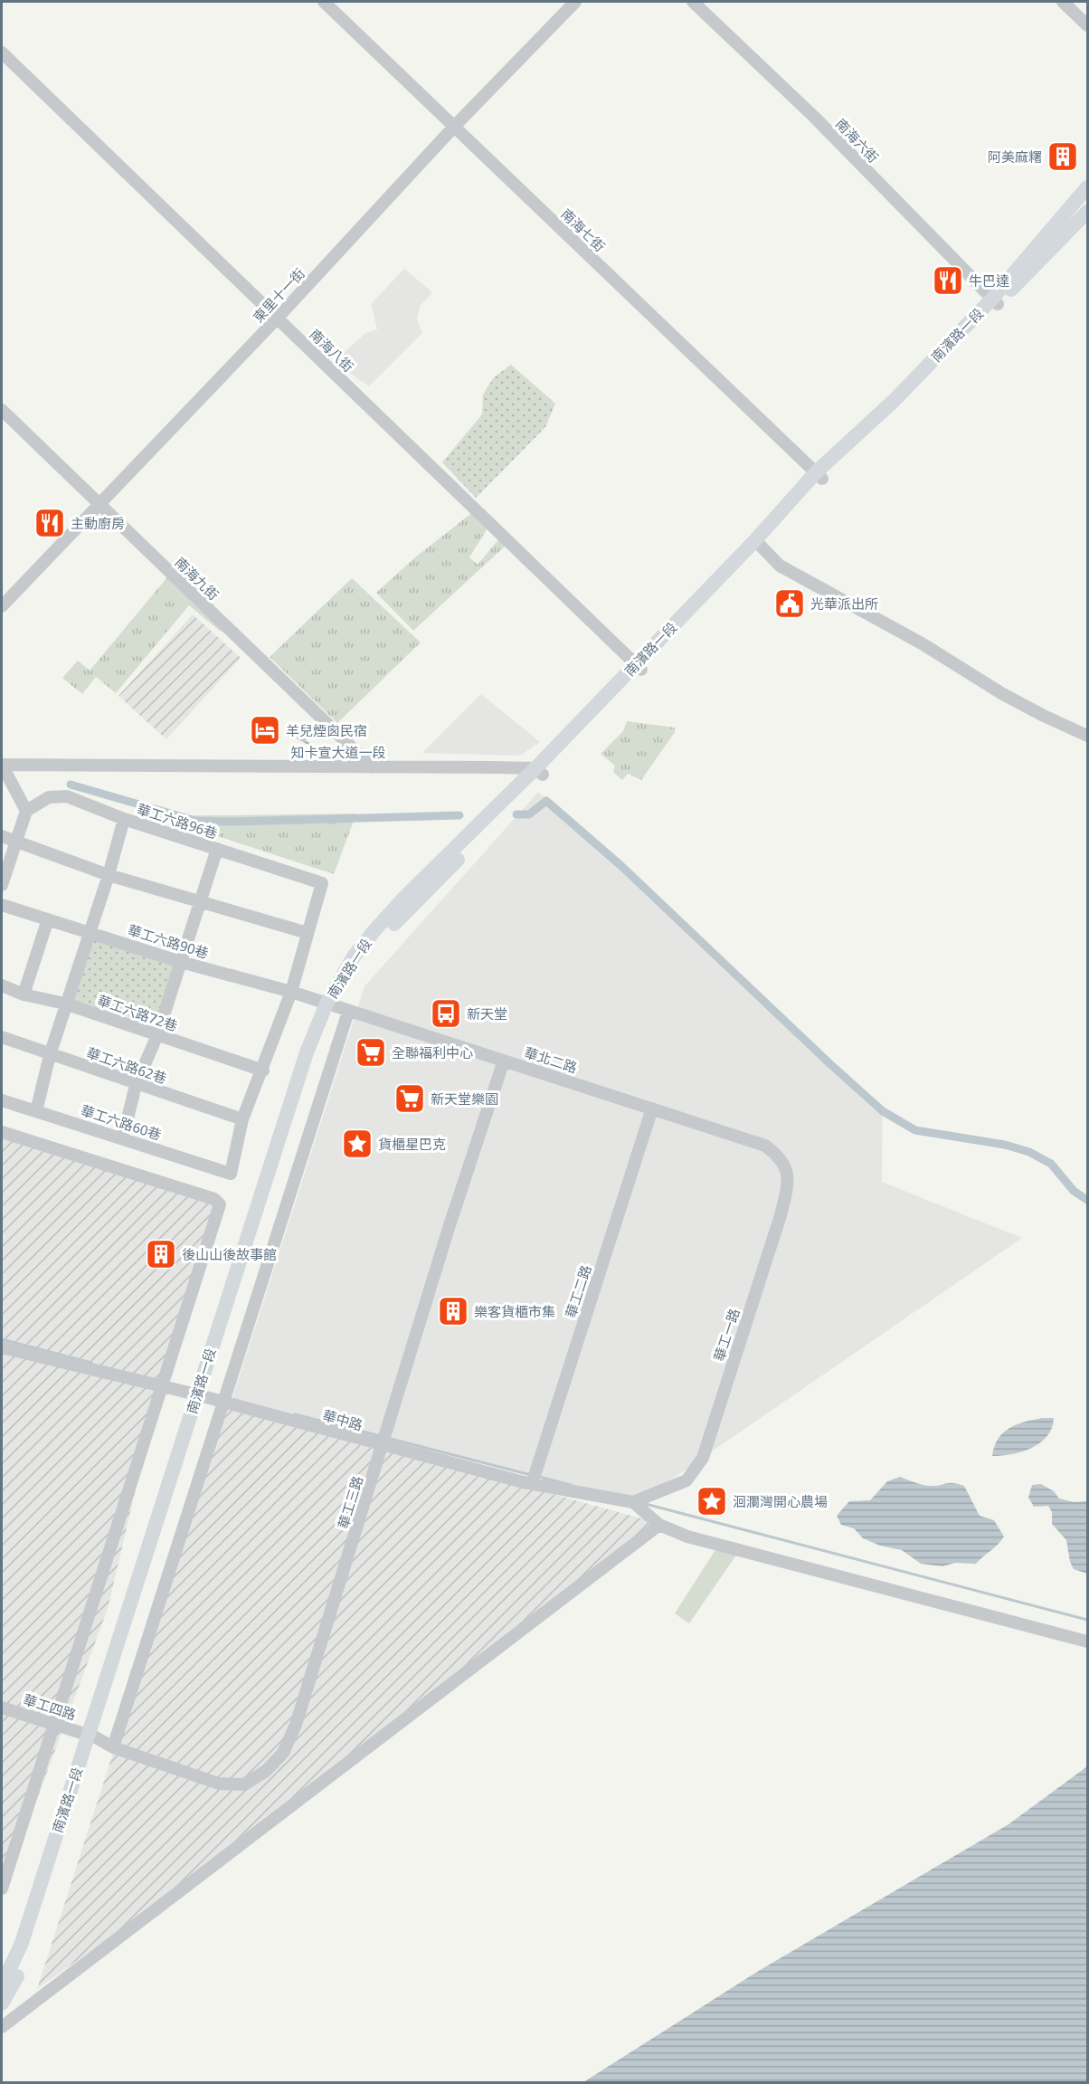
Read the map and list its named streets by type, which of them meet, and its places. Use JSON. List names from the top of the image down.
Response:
{
  "streets": {
    "main road": ["南濱路一段"],
    "street": [
      "南海六街",
      "南海七街",
      "東里十一街",
      "南海八街",
      "南海九街",
      "知卡宣大道一段",
      "華工六路96巷",
      "華工六路90巷",
      "華工六路72巷",
      "華北二路",
      "華工六路62巷",
      "華工六路60巷",
      "華工二路",
      "華工一路",
      "華中路",
      "華工三路",
      "華工四路"
    ]
  },
  "crossings": [
    ["南海六街", "南濱路一段"],
    ["南海七街", "東里十一街"],
    ["南海七街", "南濱路一段"],
    ["東里十一街", "南海八街"],
    ["東里十一街", "南海九街"],
    ["南濱路一段", "南海八街"],
    ["南濱路一段", "知卡宣大道一段"],
    ["南濱路一段", "華工六路90巷"],
    ["南濱路一段", "華北二路"],
    ["南濱路一段", "華中路"],
    ["南濱路一段", "華工三路"],
    ["南濱路一段", "華工四路"],
    ["南海九街", "知卡宣大道一段"],
    ["華工六路90巷", "華北二路"],
    ["華北二路", "華工二路"],
    ["華北二路", "華工一路"],
    ["華北二路", "華工三路"],
    ["華工六路62巷", "華工六路60巷"],
    ["華工二路", "華中路"],
    ["華工一路", "華中路"],
    ["華中路", "華工三路"],
    ["華工三路", "華工四路"]
  ],
  "places": {
    "building": ["阿美麻糬", "後山山後故事館", "樂客貨櫃市集"],
    "restaurant": ["牛巴達", "主動廚房"],
    "public building": ["光華派出所"],
    "hotel": ["羊兒煙囪民宿"],
    "bus stop": ["新天堂"],
    "supermarket": ["全聯福利中心", "新天堂樂園"],
    "place": ["貨櫃星巴克", "洄瀾灣開心農場"]
  }
}
